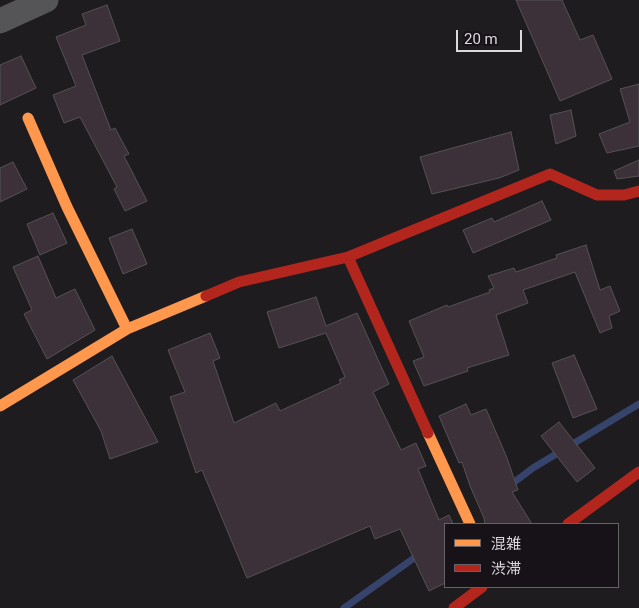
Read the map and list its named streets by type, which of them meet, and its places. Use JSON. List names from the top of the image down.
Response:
{
  "legend": ["混雑", "渋滞"],
  "scale_bar": "20 m"
}
